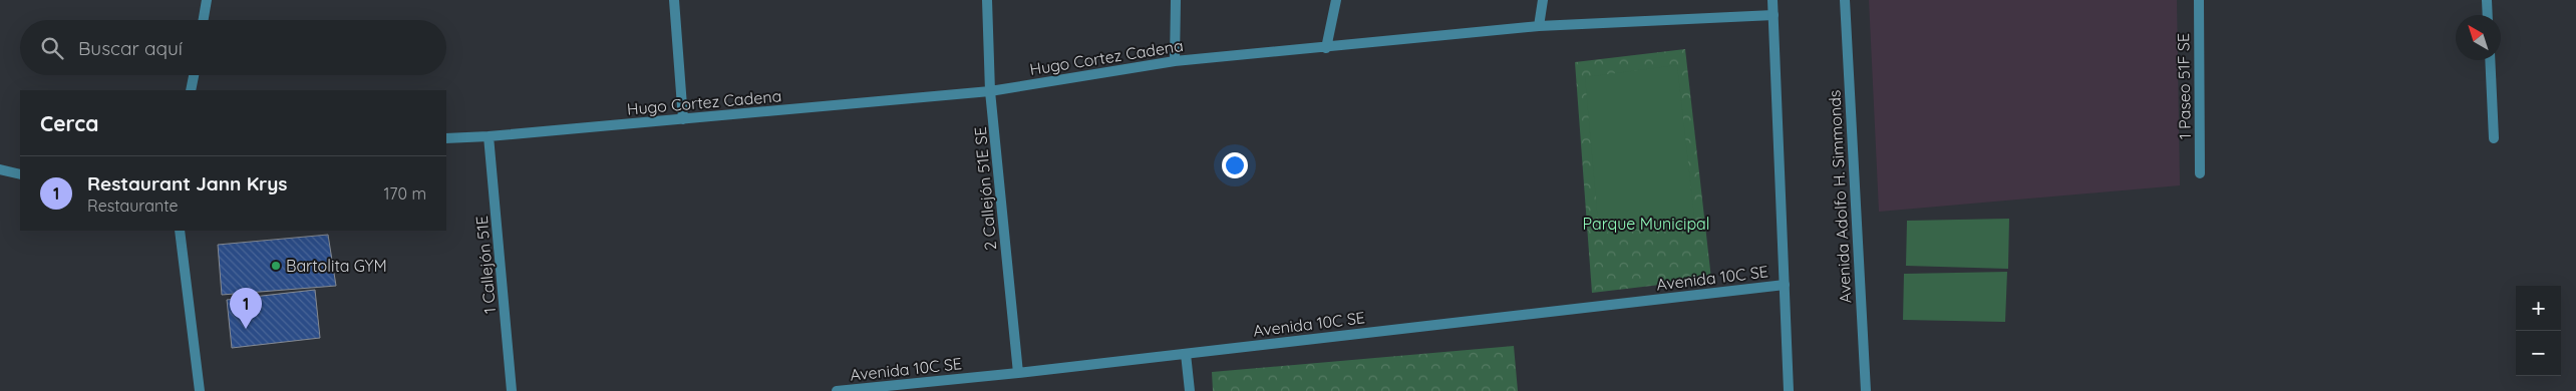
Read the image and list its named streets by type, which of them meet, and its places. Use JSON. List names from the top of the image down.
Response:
{
  "streets": {
    "street": [
      "Hugo Cortez Cadena",
      "1 Paseo 51F SE",
      "2 Callejón 51E SE",
      "Avenida Adolfo H. Simmonds",
      "1 Callejón 51E",
      "Avenida 10C SE"
    ]
  },
  "crossings": [
    ["Hugo Cortez Cadena", "2 Callejón 51E SE"],
    ["Hugo Cortez Cadena", "1 Callejón 51E"],
    ["2 Callejón 51E SE", "Avenida 10C SE"]
  ],
  "parks": ["Parque Municipal"],
  "places": ["Bartolita GYM"],
  "north": "top left",
  "page": {
    "search": "Buscar aquí",
    "heading": "Cerca",
    "list": [
      {
        "mark": "1",
        "name": "Restaurant Jann Krys",
        "note": "Restaurante",
        "value": "170 m"
      }
    ],
    "map_buttons": ["+", "−"],
    "pins": "1"
  }
}
